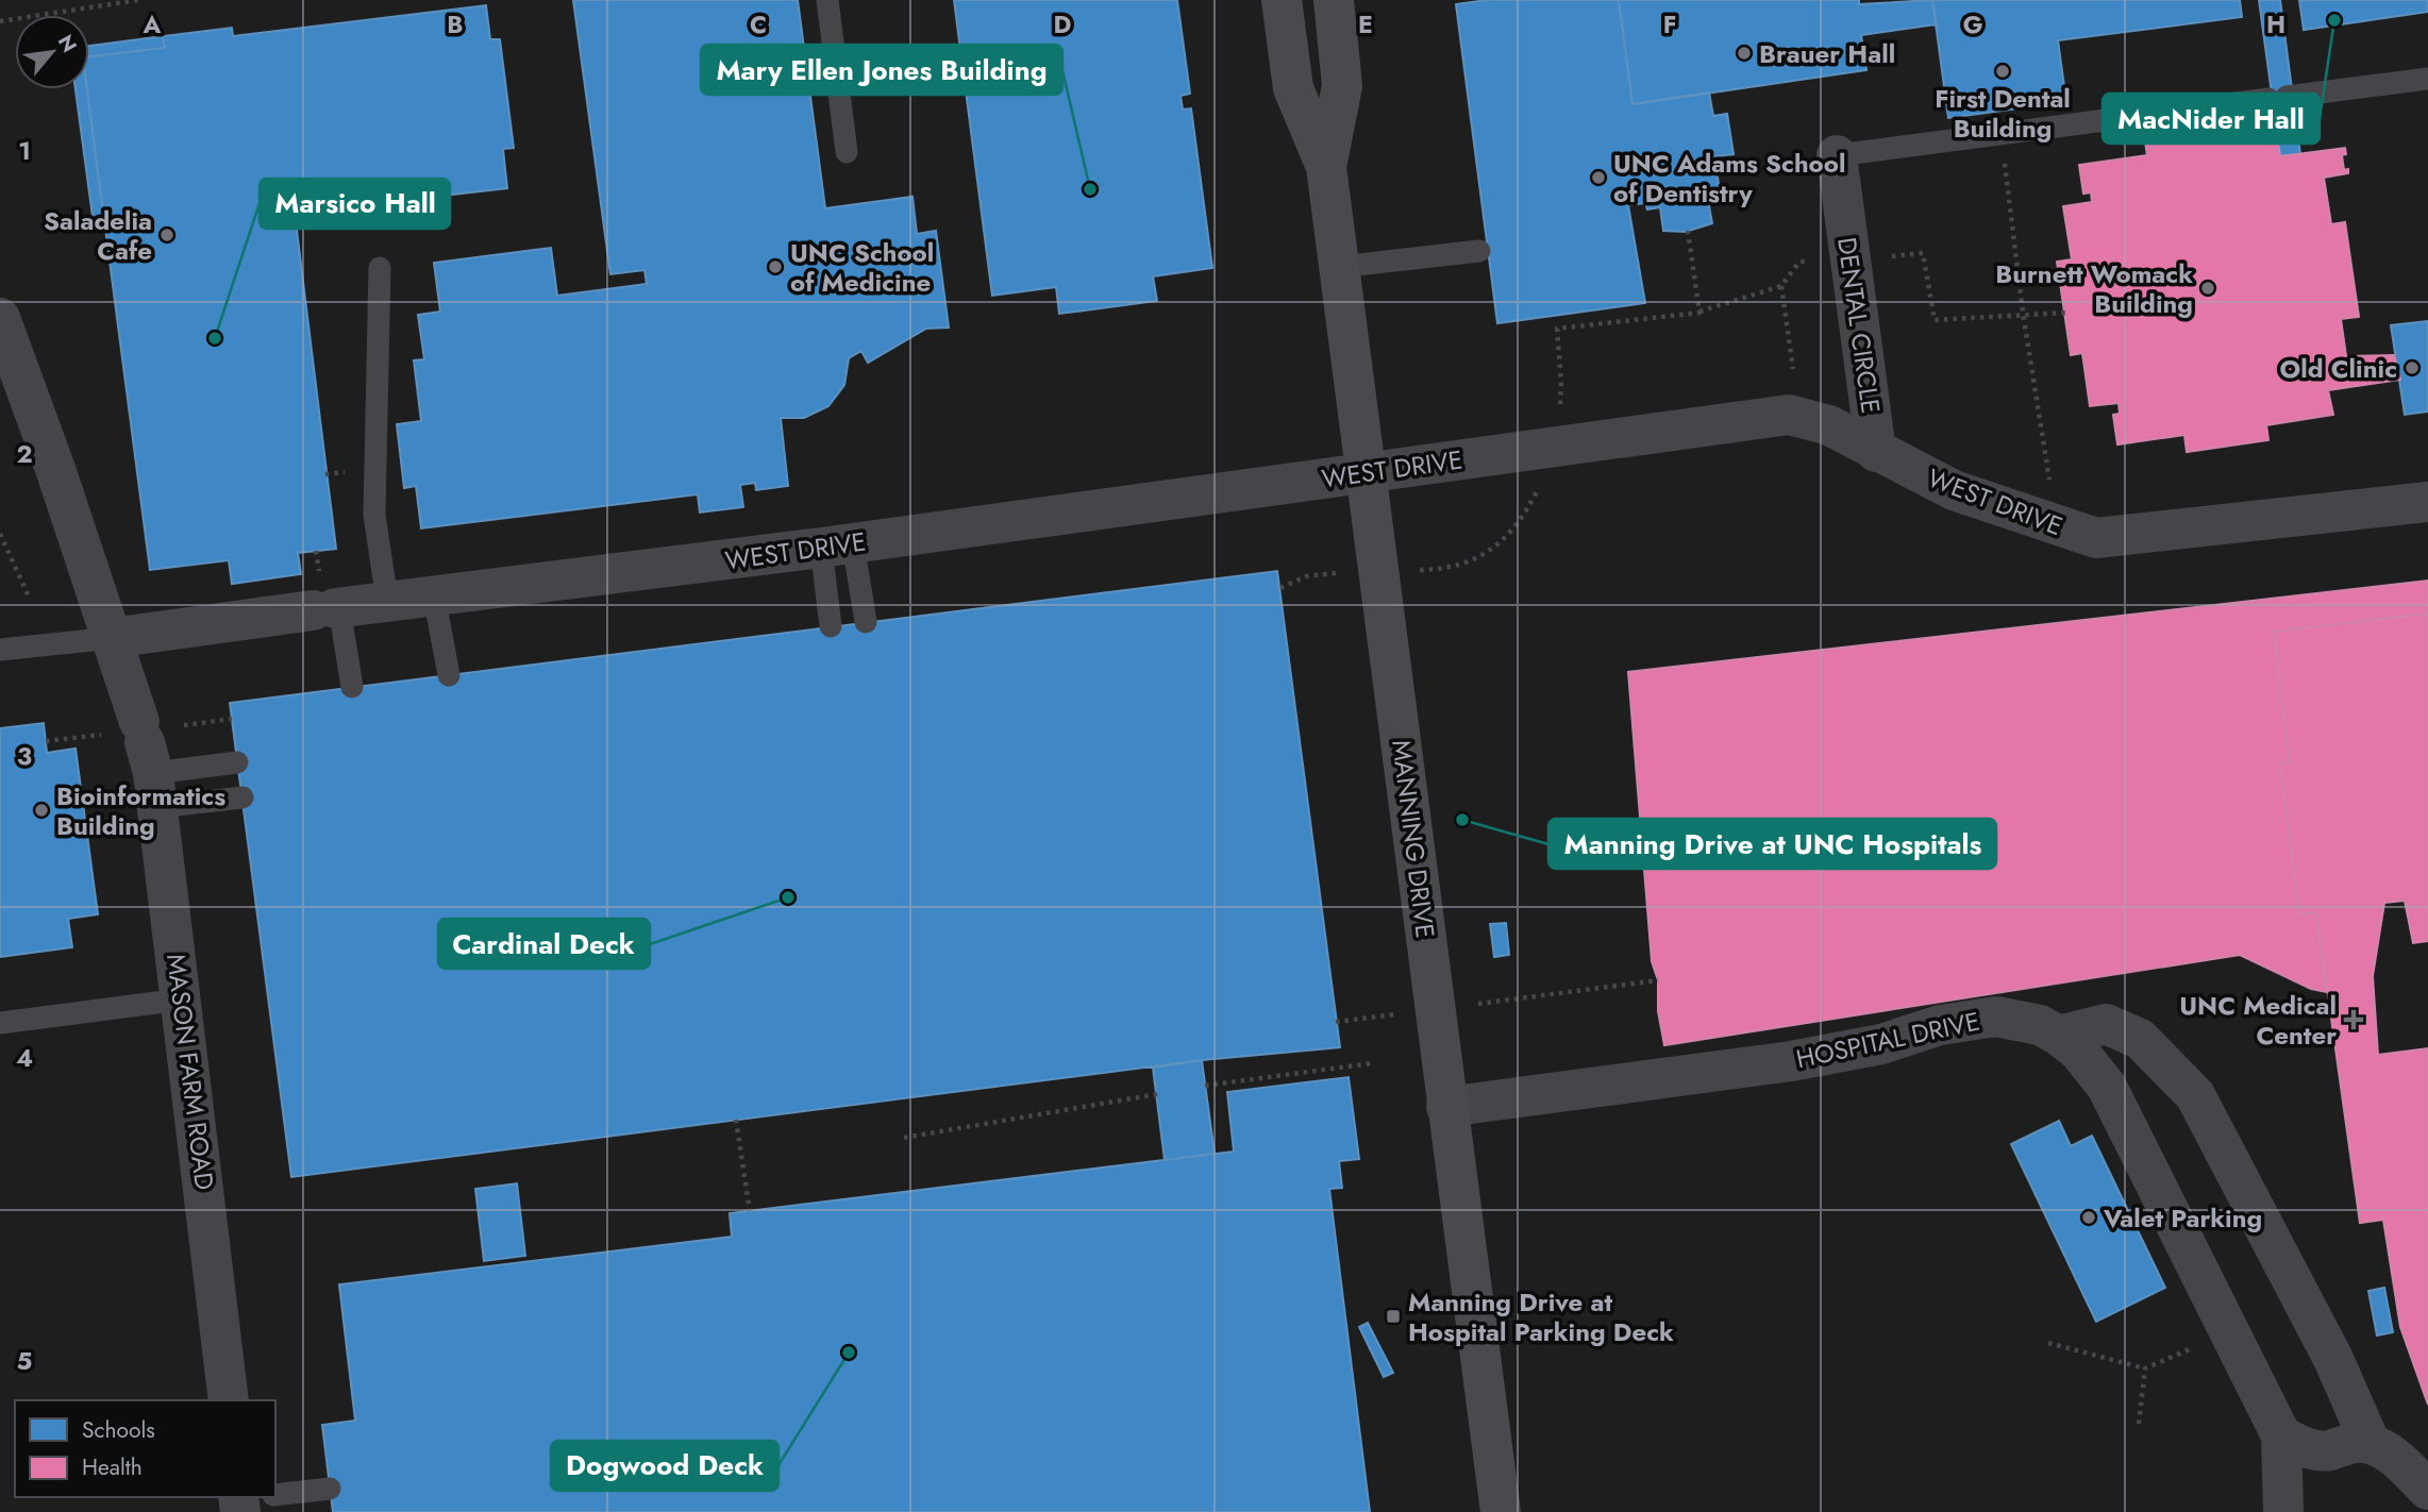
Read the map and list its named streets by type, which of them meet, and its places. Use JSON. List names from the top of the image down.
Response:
{
  "streets": {
    "street": [
      "DENTAL CIRCLE",
      "WEST DRIVE",
      "MANNING DRIVE",
      "HOSPITAL DRIVE",
      "MASON FARM ROAD"
    ]
  },
  "crossings": [
    ["DENTAL CIRCLE", "WEST DRIVE"],
    ["WEST DRIVE", "MANNING DRIVE"],
    ["WEST DRIVE", "MASON FARM ROAD"],
    ["MANNING DRIVE", "HOSPITAL DRIVE"]
  ],
  "places": {
    "other": [
      "MacNider Hall",
      "Brauer Hall",
      "First Dental Building",
      "UNC Adams School of Dentistry",
      "Mary Ellen Jones Building",
      "Saladelia Cafe",
      "UNC School of Medicine",
      "Burnett Womack Building",
      "Marsico Hall",
      "Old Clinic",
      "Bioinformatics Building",
      "Manning Drive at UNC Hospitals",
      "Cardinal Deck",
      "Valet Parking",
      "Dogwood Deck"
    ],
    "health": ["UNC Medical Center"],
    "transit": ["Manning Drive at Hospital Parking Deck"]
  },
  "legend": ["Schools", "Health"],
  "north": "top right",
  "grid": {
    "columns": [
      "A",
      "B",
      "C",
      "D",
      "E",
      "F",
      "G",
      "H"
    ],
    "rows": [
      "1",
      "2",
      "3",
      "4",
      "5"
    ]
  }
}
